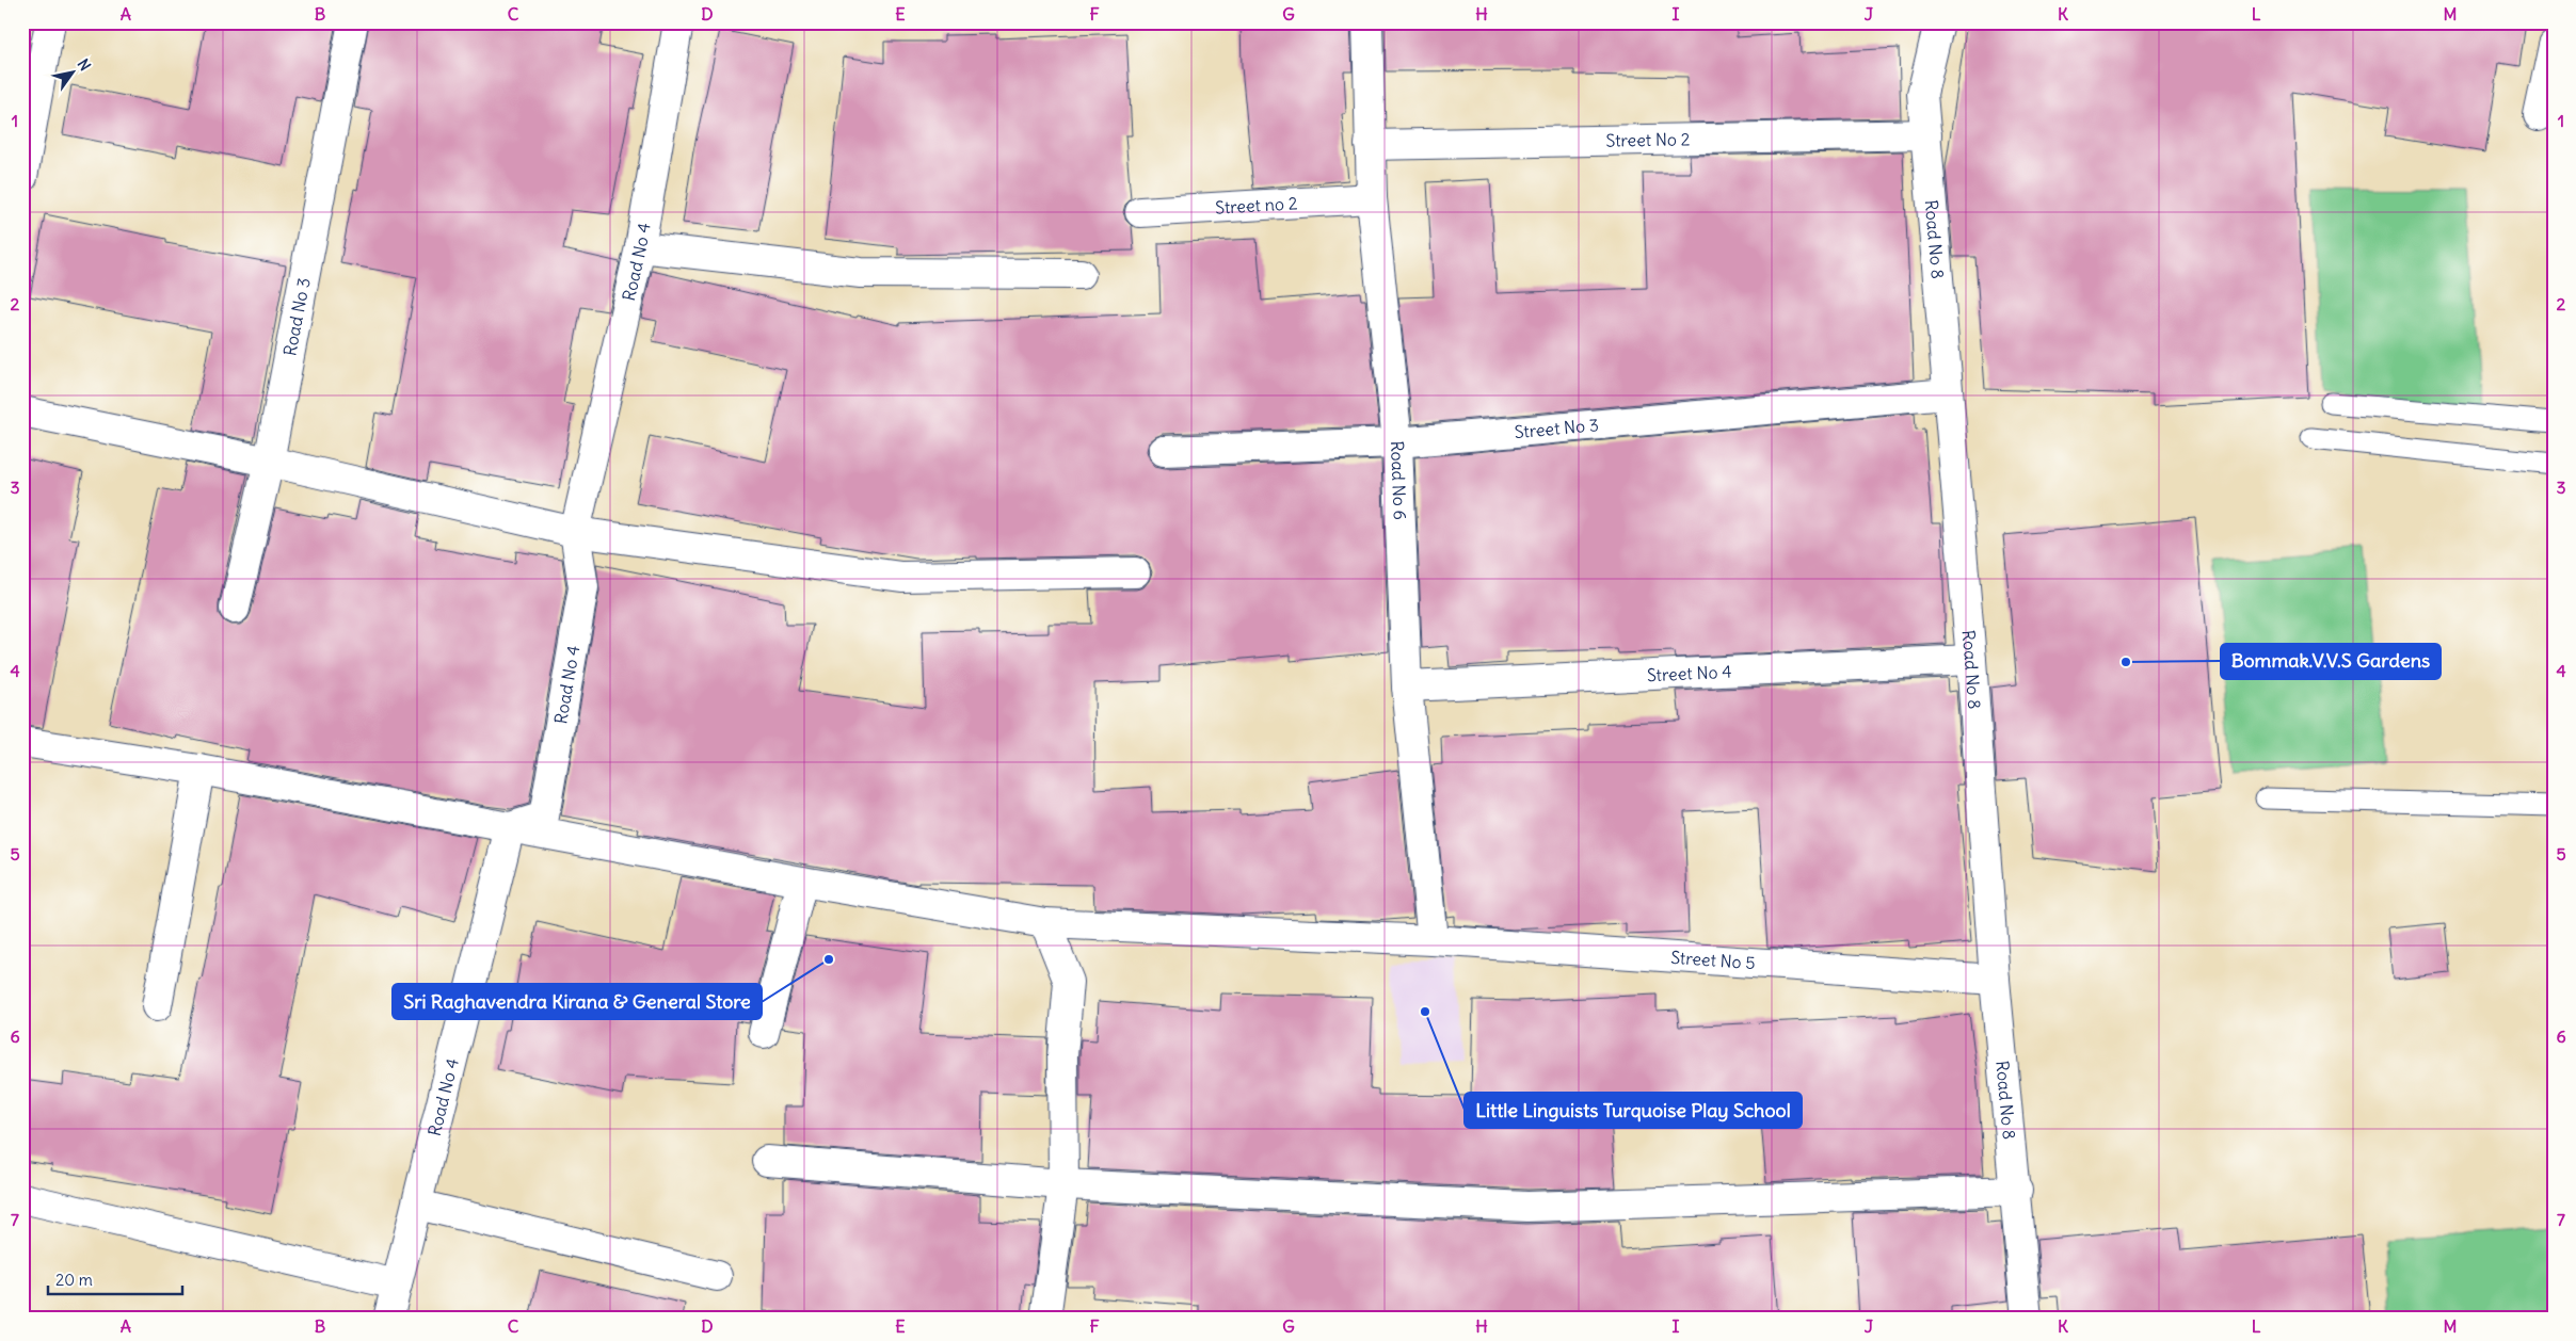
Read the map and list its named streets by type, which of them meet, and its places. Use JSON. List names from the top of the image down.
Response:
{
  "streets": {
    "street": [
      "Street No 2",
      "Street no 2",
      "Road No 8",
      "Road No 4",
      "Road No 3",
      "Street No 3",
      "Road No 6",
      "Street No 4",
      "Street No 5"
    ]
  },
  "crossings": [
    ["Street No 2", "Road No 8"],
    ["Street No 2", "Road No 6"],
    ["Street no 2", "Road No 6"],
    ["Road No 8", "Street No 3"],
    ["Road No 8", "Street No 4"],
    ["Road No 8", "Street No 5"],
    ["Road No 4", "Street No 5"],
    ["Street No 3", "Road No 6"],
    ["Road No 6", "Street No 4"],
    ["Road No 6", "Street No 5"]
  ],
  "places": ["Bommak.V.V.S Gardens", "Sri Raghavendra Kirana & General Store", "Little Linguists Turquoise Play School"],
  "scale_bar": "20 m",
  "north": "top right",
  "grid": {
    "columns": [
      "A",
      "B",
      "C",
      "D",
      "E",
      "F",
      "G",
      "H",
      "I",
      "J",
      "K",
      "L",
      "M"
    ],
    "rows": [
      "1",
      "2",
      "3",
      "4",
      "5",
      "6",
      "7"
    ]
  }
}
